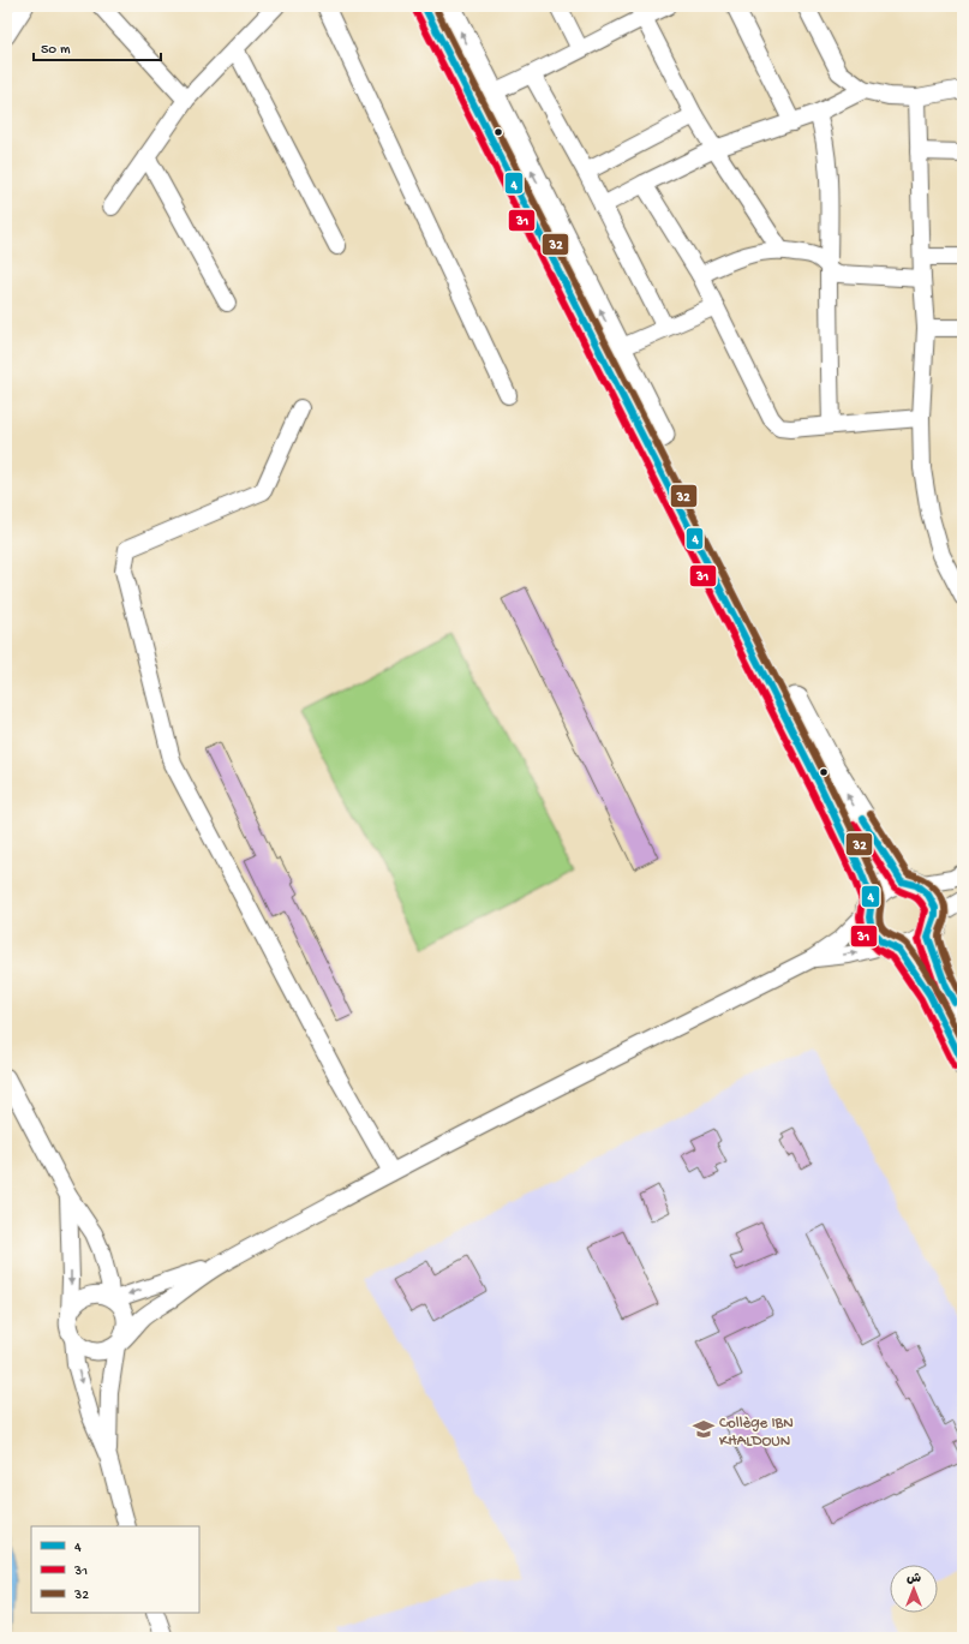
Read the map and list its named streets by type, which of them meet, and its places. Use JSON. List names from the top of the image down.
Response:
{
  "places": {
    "school or university": ["Collège IBN KHALDOUN"]
  },
  "lines": ["transit line 4", "transit line 32", "transit line 31"],
  "legend": ["4", "31", "32"],
  "scale_bar": "50 m",
  "north": "top"
}
